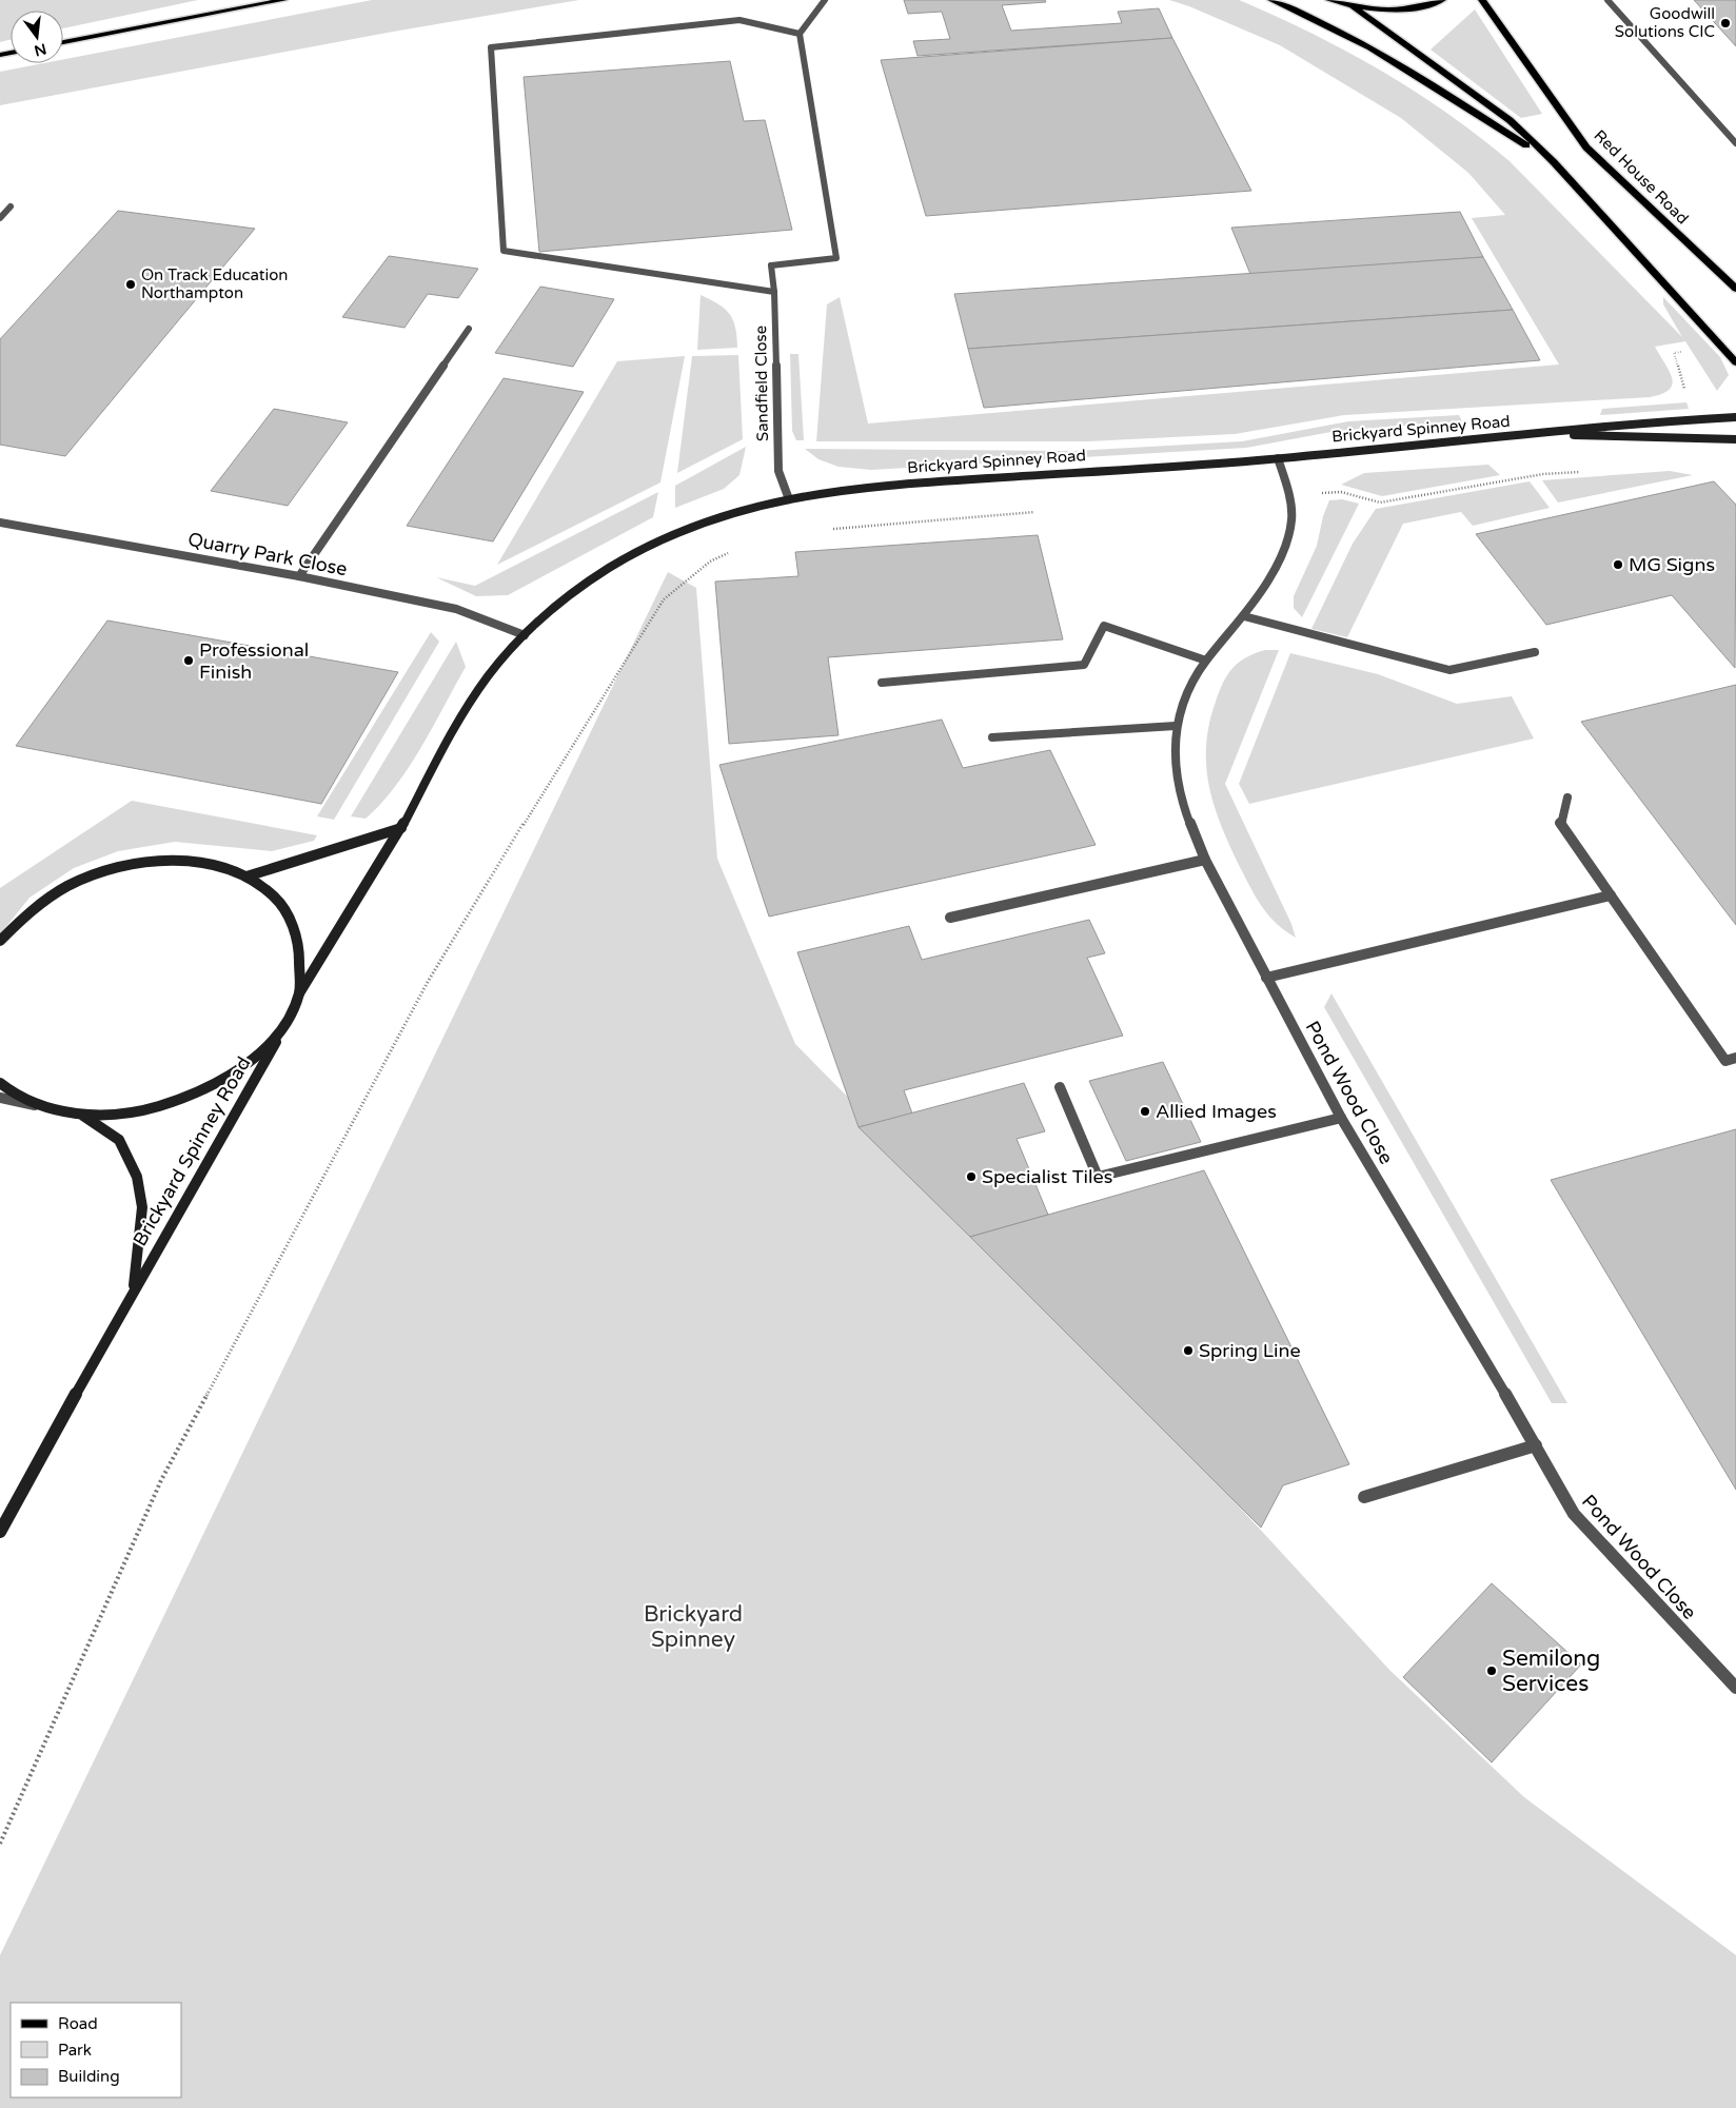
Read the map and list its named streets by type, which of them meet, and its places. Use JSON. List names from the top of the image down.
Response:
{
  "streets": {
    "main road": ["Red House Road"],
    "street": [
      "Sandfield Close",
      "Brickyard Spinney Road",
      "Quarry Park Close",
      "Pond Wood Close"
    ]
  },
  "crossings": [
    ["Sandfield Close", "Brickyard Spinney Road"],
    ["Brickyard Spinney Road", "Quarry Park Close"],
    ["Brickyard Spinney Road", "Pond Wood Close"]
  ],
  "parks": ["Brickyard Spinney"],
  "places": [
    "Goodwill Solutions CIC",
    "On Track Education Northampton",
    "MG Signs",
    "Professional Finish",
    "Allied Images",
    "Specialist Tiles",
    "Spring Line",
    "Semilong Services"
  ],
  "legend": ["Road", "Park", "Building"],
  "north": "bottom"
}
